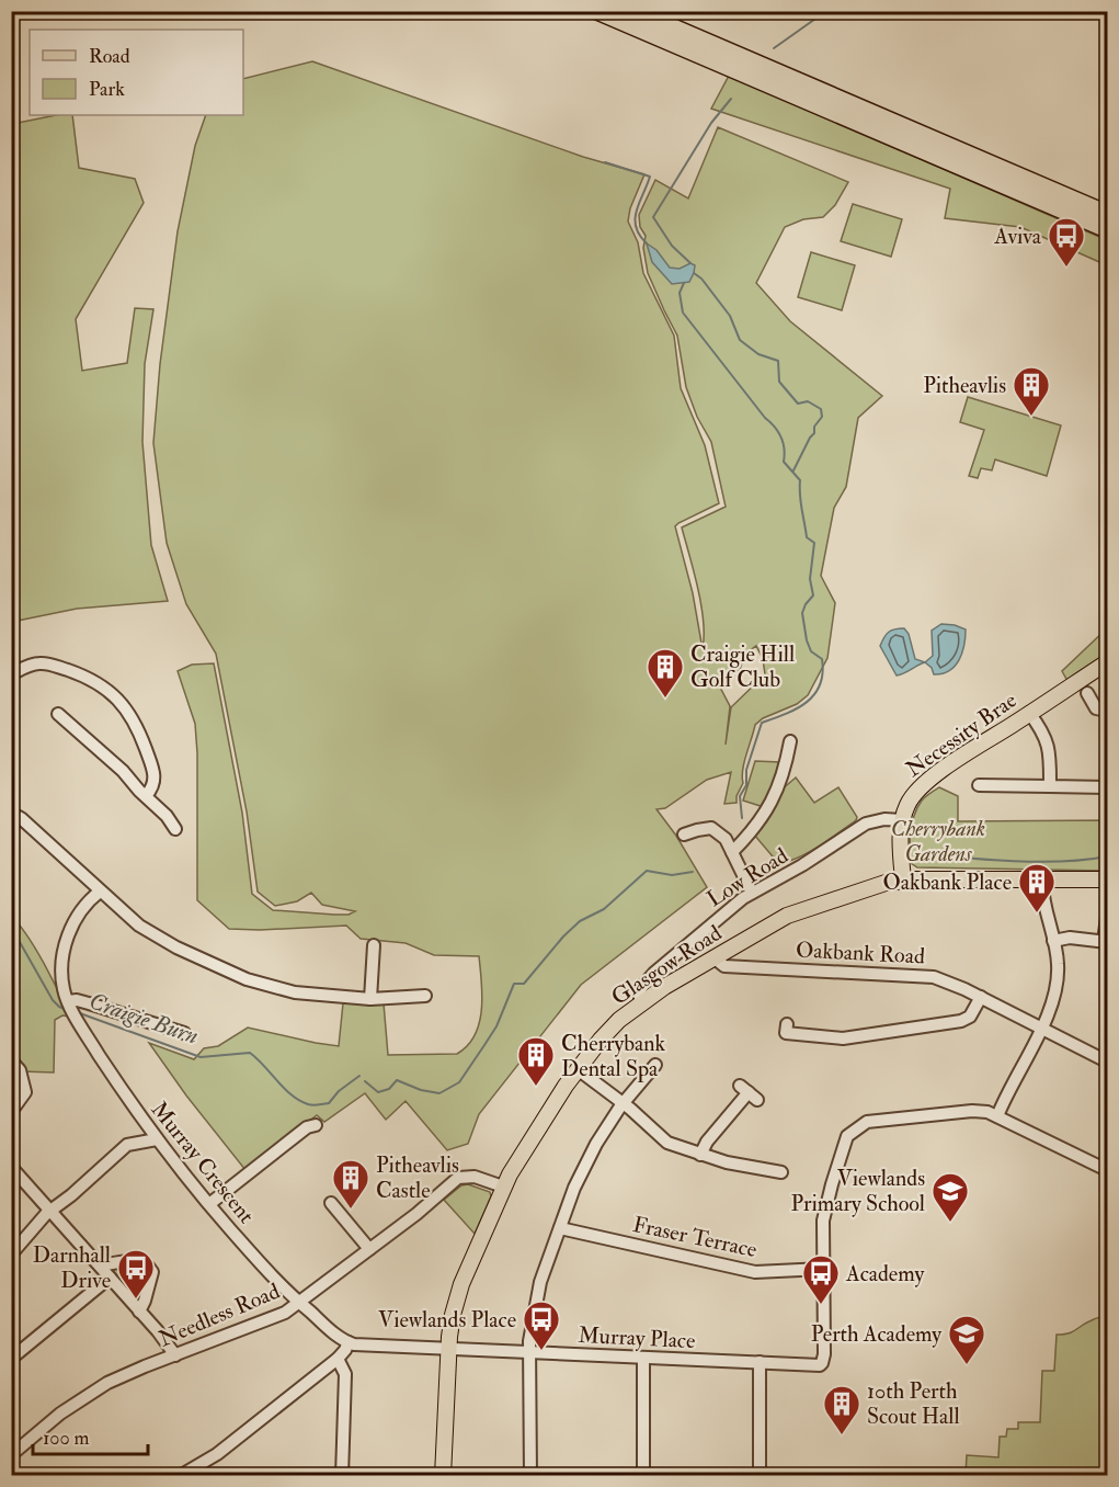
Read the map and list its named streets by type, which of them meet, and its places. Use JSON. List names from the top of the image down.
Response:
{
  "streets": {
    "main road": ["Necessity Brae", "Glasgow Road"],
    "street": [
      "Low Road",
      "Oakbank Road",
      "Murray Crescent",
      "Fraser Terrace",
      "Needless Road",
      "Murray Place"
    ]
  },
  "crossings": [
    ["Necessity Brae", "Low Road"],
    ["Necessity Brae", "Glasgow Road"],
    ["Low Road", "Glasgow Road"],
    ["Oakbank Road", "Glasgow Road"],
    ["Glasgow Road", "Needless Road"],
    ["Glasgow Road", "Murray Place"],
    ["Murray Crescent", "Needless Road"],
    ["Fraser Terrace", "Murray Place"]
  ],
  "water": ["Craigie Burn"],
  "parks": ["Cherrybank Gardens"],
  "places": {
    "bus stop": [
      "Aviva",
      "Darnhall Drive",
      "Academy",
      "Viewlands Place"
    ],
    "building": [
      "Pitheavlis",
      "Craigie Hill Golf Club",
      "Oakbank Place",
      "Cherrybank Dental Spa",
      "Pitheavlis Castle",
      "10th Perth Scout Hall"
    ],
    "school or university": ["Viewlands Primary School", "Perth Academy"]
  },
  "legend": ["Road", "Park"],
  "scale_bar": "100 m"
}
